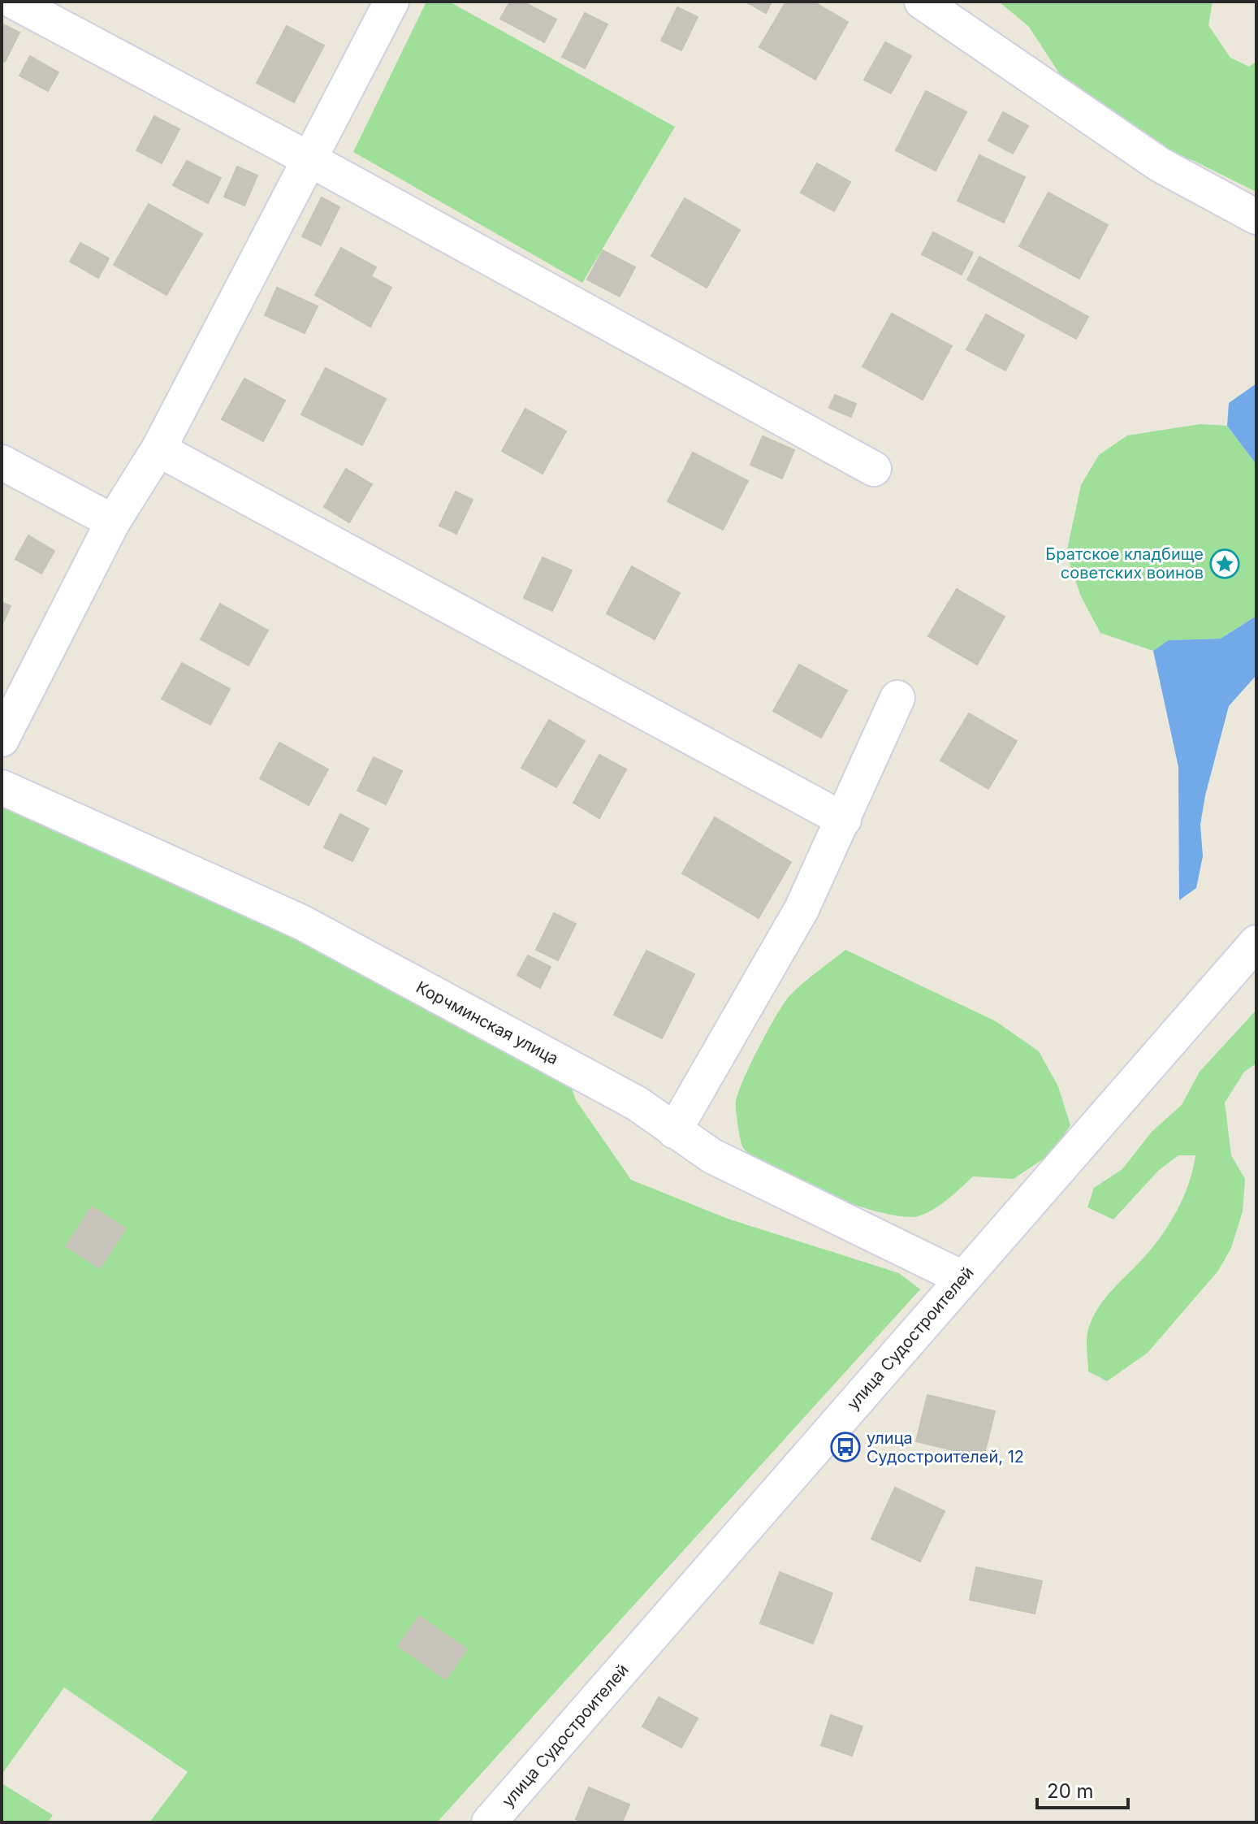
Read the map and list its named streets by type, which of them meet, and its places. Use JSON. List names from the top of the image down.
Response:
{
  "streets": {
    "street": ["Корчминская улица", "улица Судостроителей"]
  },
  "crossings": [
    ["Корчминская улица", "улица Судостроителей"]
  ],
  "places": {
    "place": ["Братское кладбище советских воинов"],
    "bus stop": ["улица Судостроителей, 12"]
  },
  "scale_bar": "20 m"
}
